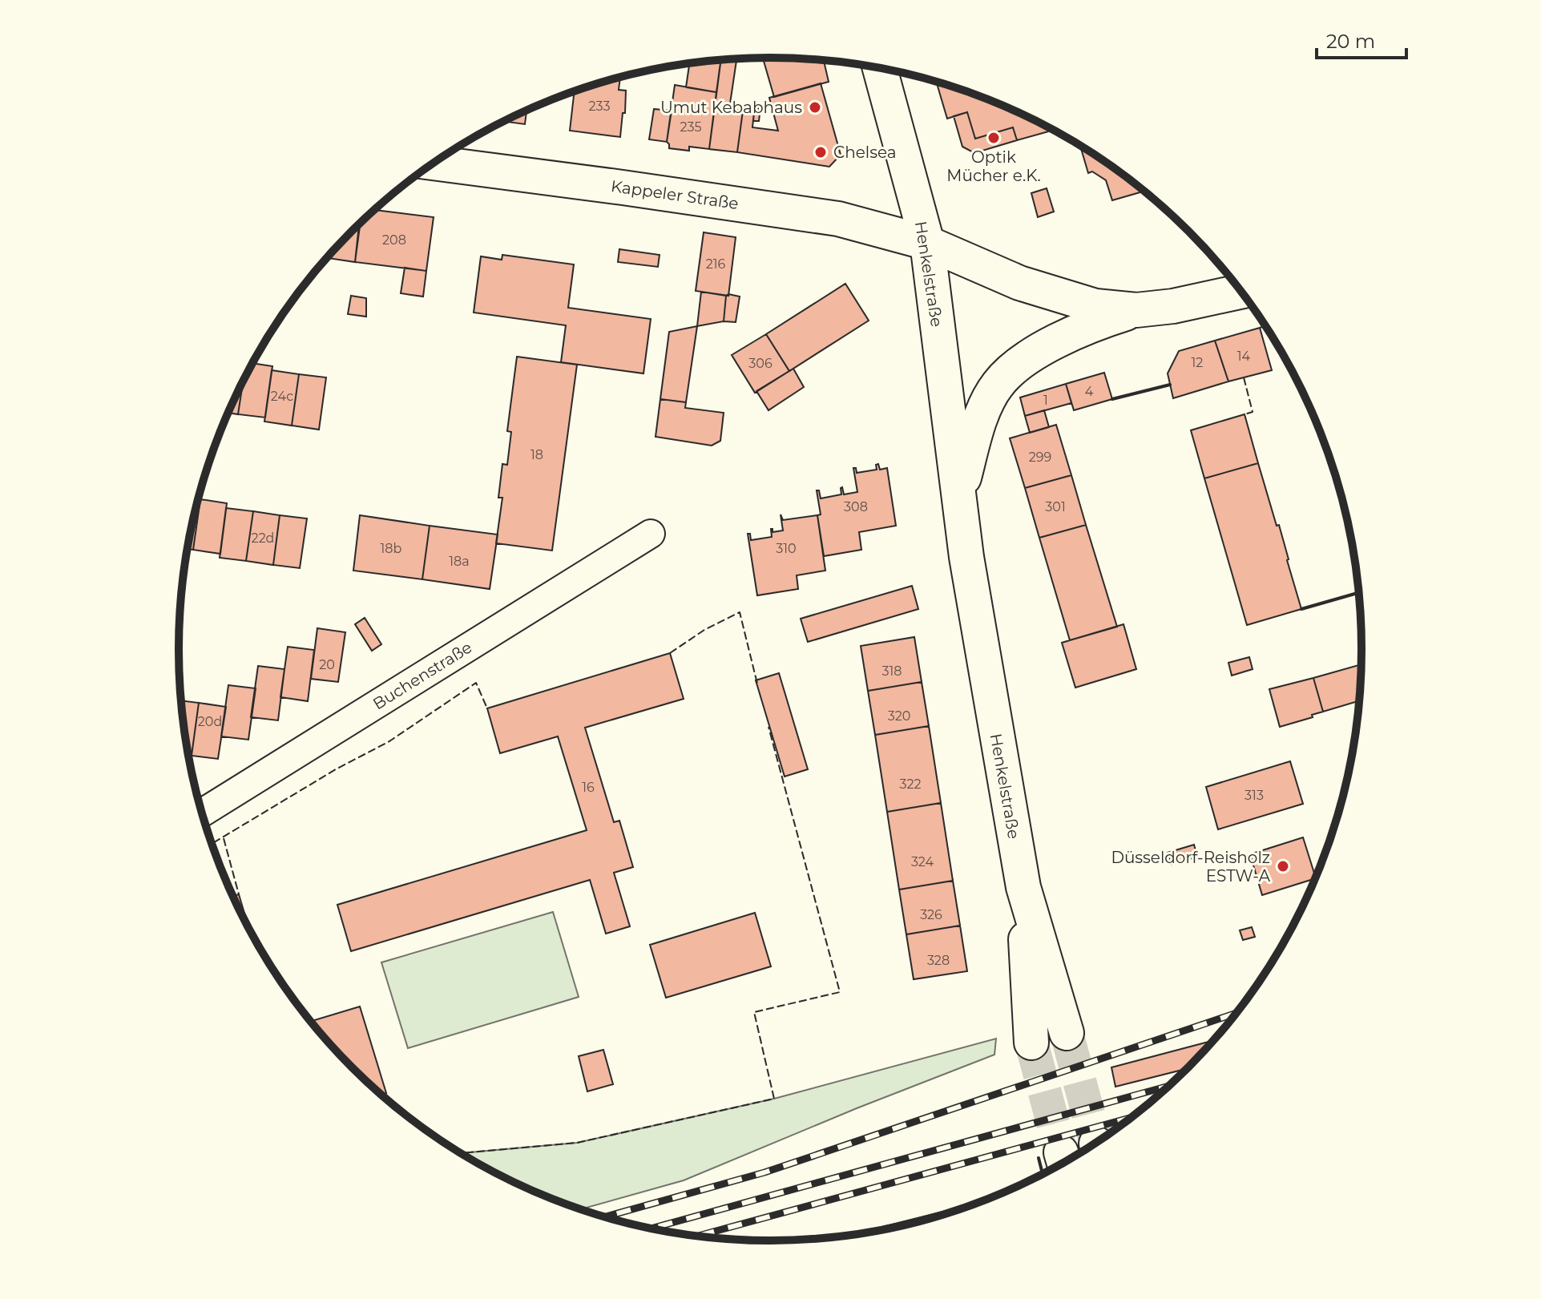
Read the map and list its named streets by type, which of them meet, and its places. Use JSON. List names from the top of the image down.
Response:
{
  "streets": {
    "street": ["Kappeler Straße", "Henkelstraße", "Buchenstraße"]
  },
  "crossings": [
    ["Kappeler Straße", "Henkelstraße"]
  ],
  "places": [
    "Umut Kebabhaus",
    "Optik Mücher e.K.",
    "Chelsea",
    "Düsseldorf-Reisholz ESTW-A"
  ],
  "house_numbers": [
    "233",
    "235",
    "208",
    "216",
    "14",
    "12",
    "306",
    "4",
    "24c",
    "1",
    "18",
    "299",
    "308",
    "301",
    "22d",
    "18b",
    "310",
    "18a",
    "20",
    "318",
    "320",
    "20d",
    "322",
    "16",
    "313",
    "324",
    "326",
    "328"
  ],
  "scale_bar": "20 m"
}
